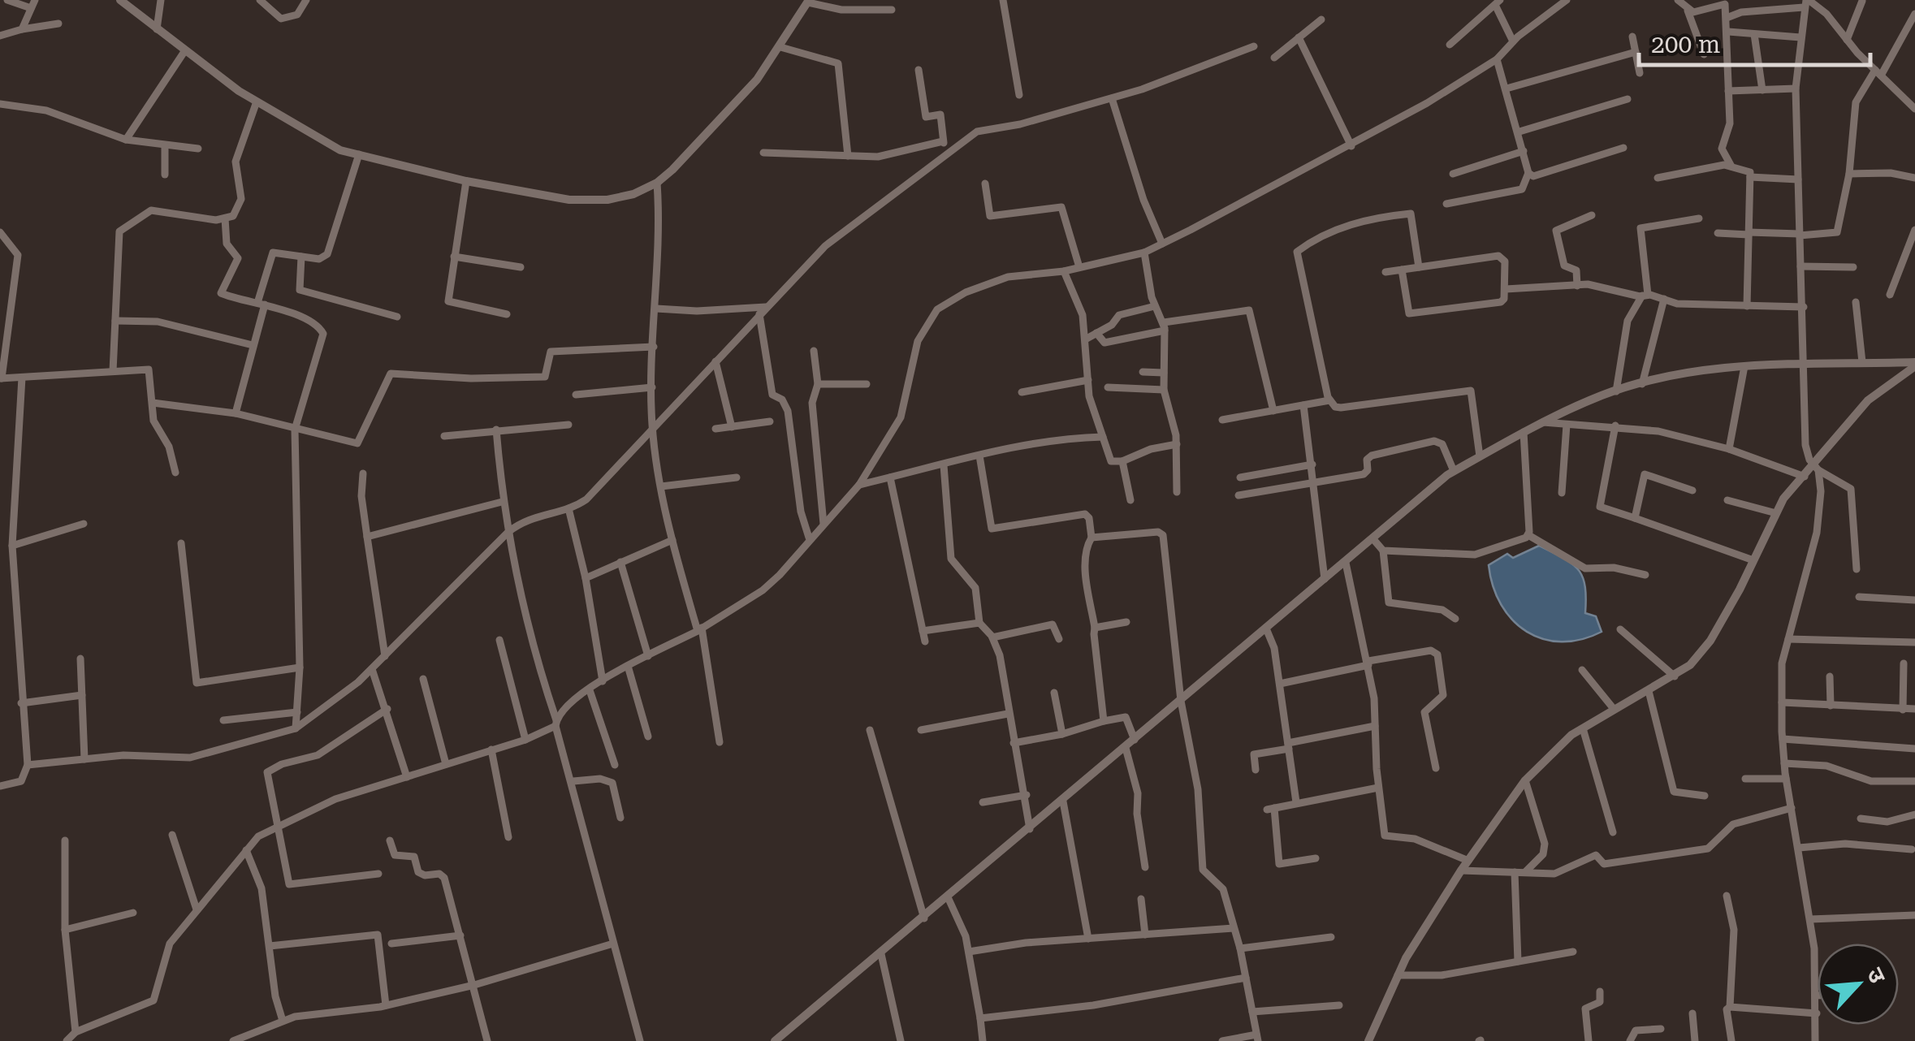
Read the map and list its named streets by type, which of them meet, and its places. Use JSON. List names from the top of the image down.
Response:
{
  "scale_bar": "200 m",
  "north": "top right"
}
